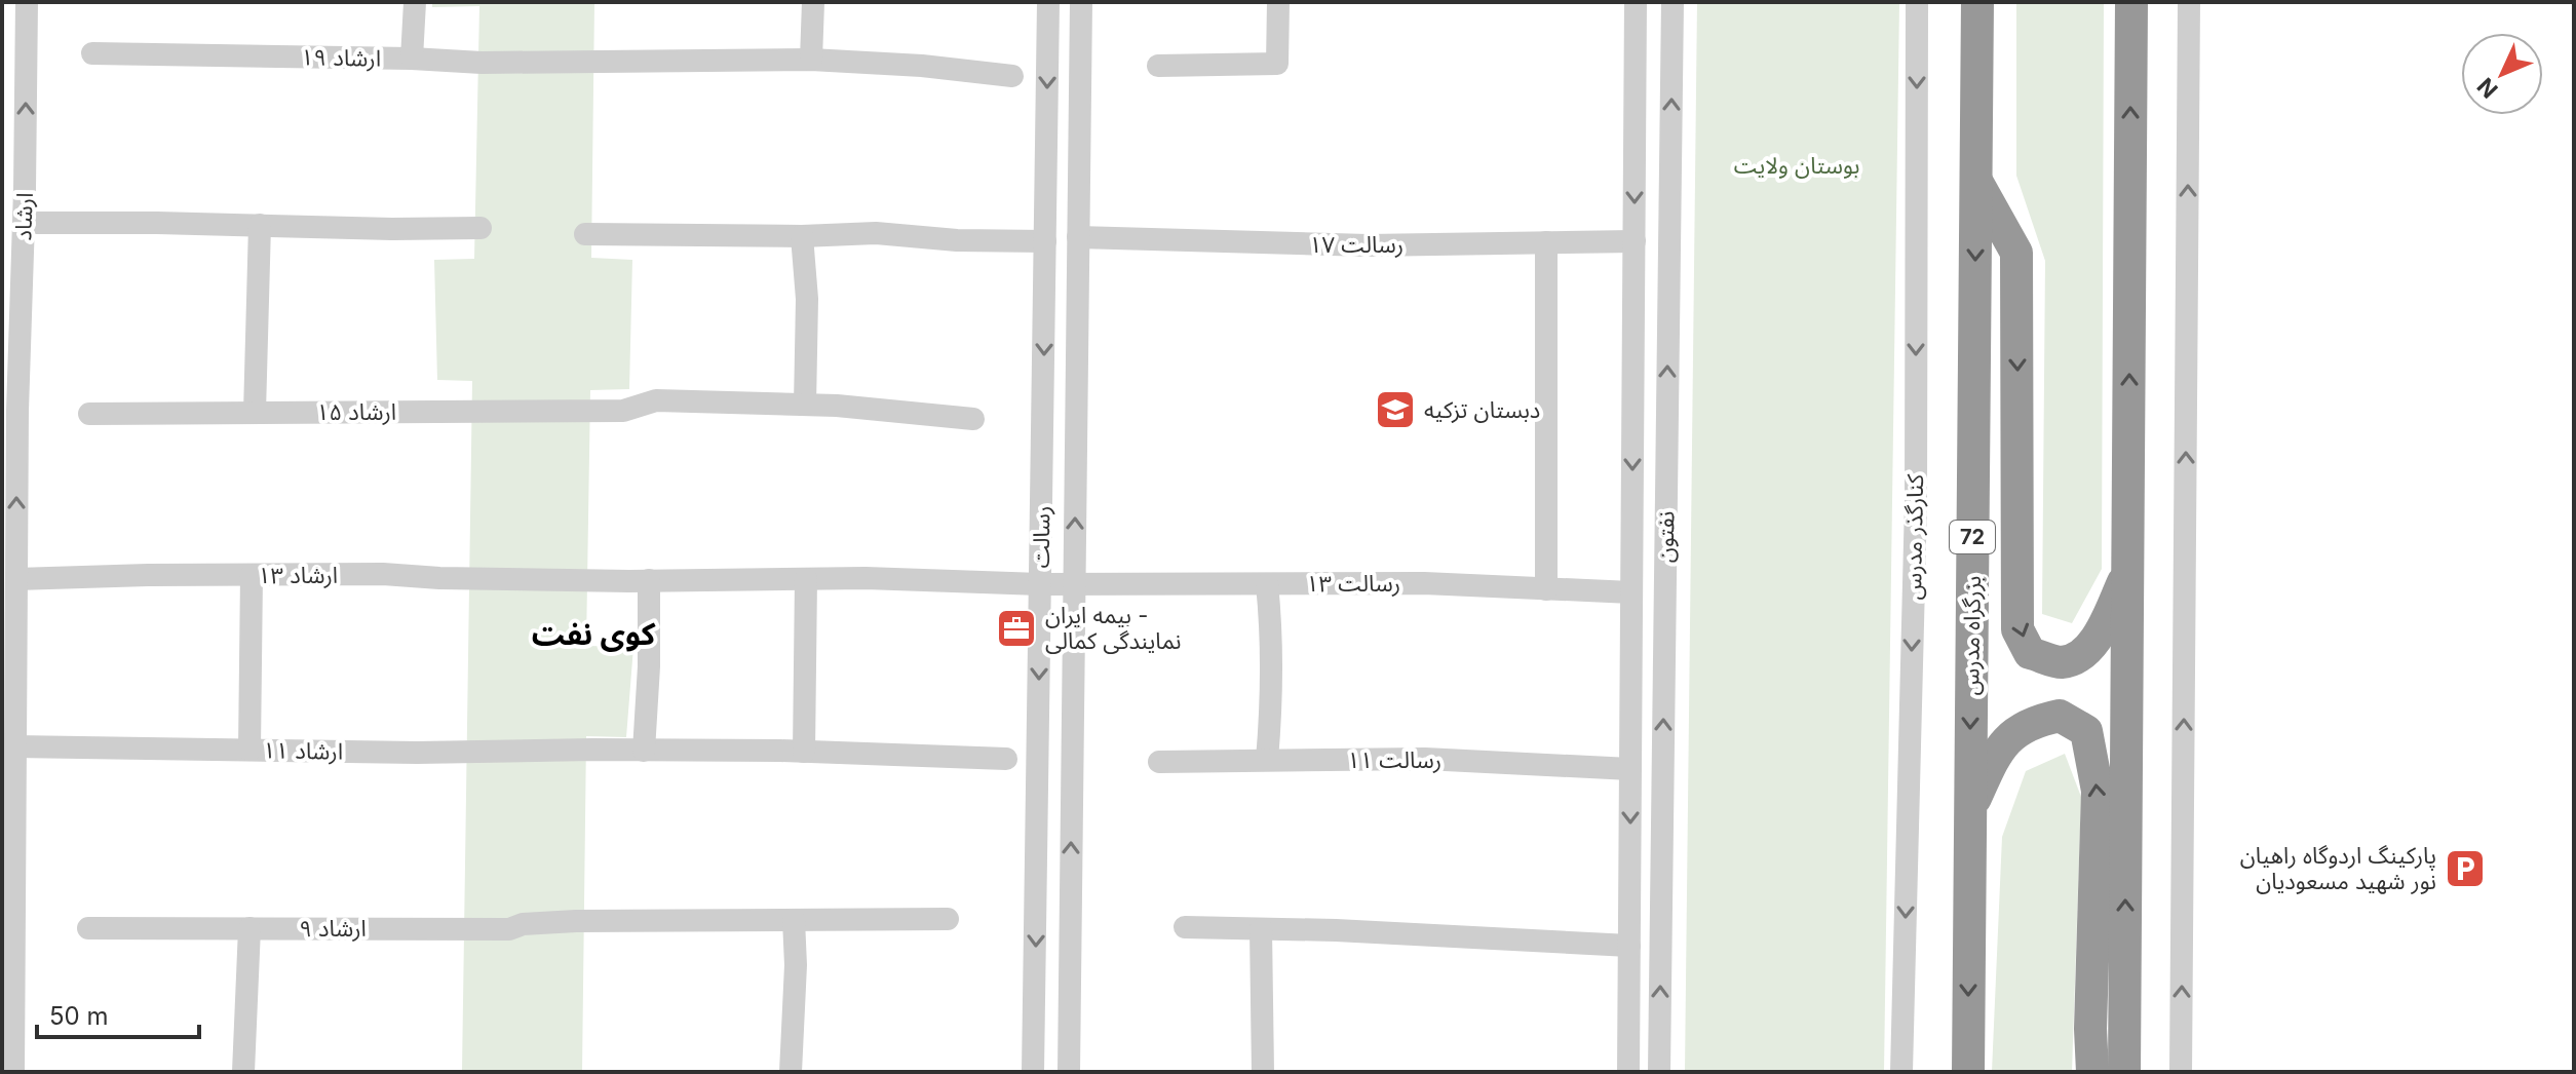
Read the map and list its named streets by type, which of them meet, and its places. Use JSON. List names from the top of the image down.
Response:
{
  "streets": {
    "highway": ["72", "بزرگراه مدرس"],
    "street": [
      "ارشاد ۱۹",
      "ارشاد",
      "رسالت ۱۷",
      "ارشاد ۱۵",
      "رسالت",
      "نفتون",
      "کنارگذر مدرس",
      "ارشاد ۱۳",
      "رسالت ۱۳",
      "ارشاد ۱۱",
      "رسالت ۱۱",
      "ارشاد ۹"
    ]
  },
  "crossings": [
    ["ارشاد", "ارشاد ۱۳"],
    ["ارشاد", "ارشاد ۱۱"],
    ["رسالت ۱۷", "رسالت"],
    ["رسالت ۱۷", "نفتون"],
    ["رسالت", "رسالت ۱۳"],
    ["نفتون", "رسالت ۱۳"],
    ["نفتون", "رسالت ۱۱"],
    ["ارشاد ۱۳", "رسالت ۱۳"]
  ],
  "one_way": ["ارشاد", "کنارگذر مدرس"],
  "districts": ["کوی نفت"],
  "parks": ["بوستان ولایت"],
  "places": {
    "school or university": ["دبستان تزکیه"],
    "office": ["بیمه ایران - نمایندگى کمالى"],
    "parking": ["پارکینگ اردوگاه راهیان نور شهید مسعودیان"]
  },
  "scale_bar": "50 m",
  "north": "bottom left"
}
